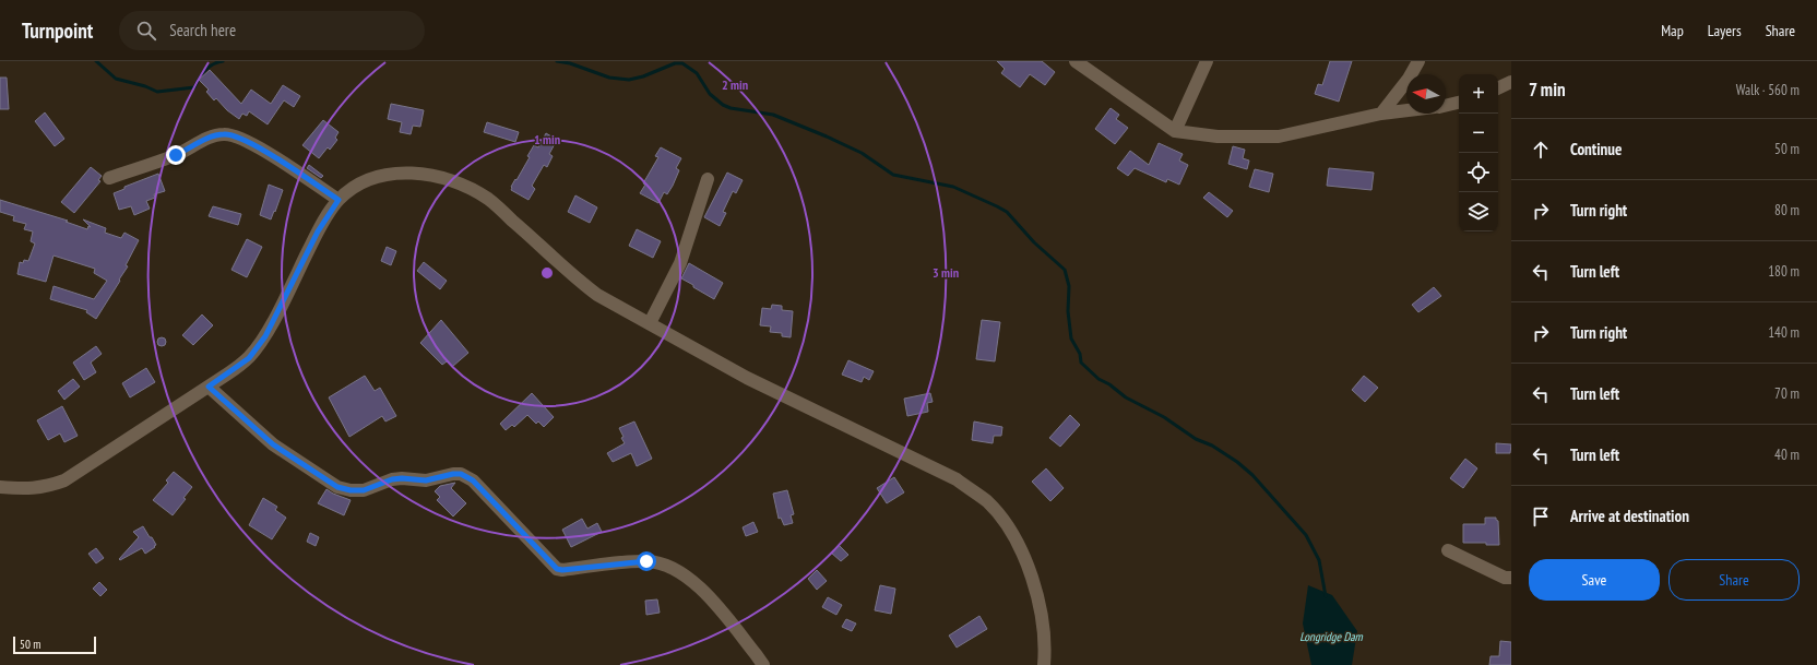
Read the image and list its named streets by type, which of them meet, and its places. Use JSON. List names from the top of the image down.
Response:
{
  "water": ["Longridge Dam"],
  "scale_bar": "50 m",
  "north": "left",
  "page": {
    "header": "Turnpoint",
    "search": "Search here",
    "nav": ["Map", "Layers", "Share"],
    "heading": ["7 min", "Walk · 560 m"],
    "map_buttons": ["+", "−"],
    "list": [
      ["Continue", "50 m"],
      ["Turn right", "80 m"],
      ["Turn left", "180 m"],
      ["Turn right", "140 m"],
      ["Turn left", "70 m"],
      ["Turn left", "40 m"],
      "Arrive at destination"
    ],
    "buttons": ["Save", "Share"],
    "scale": "50 m"
  },
  "rings": ["2 min", "1 min", "3 min"]
}
